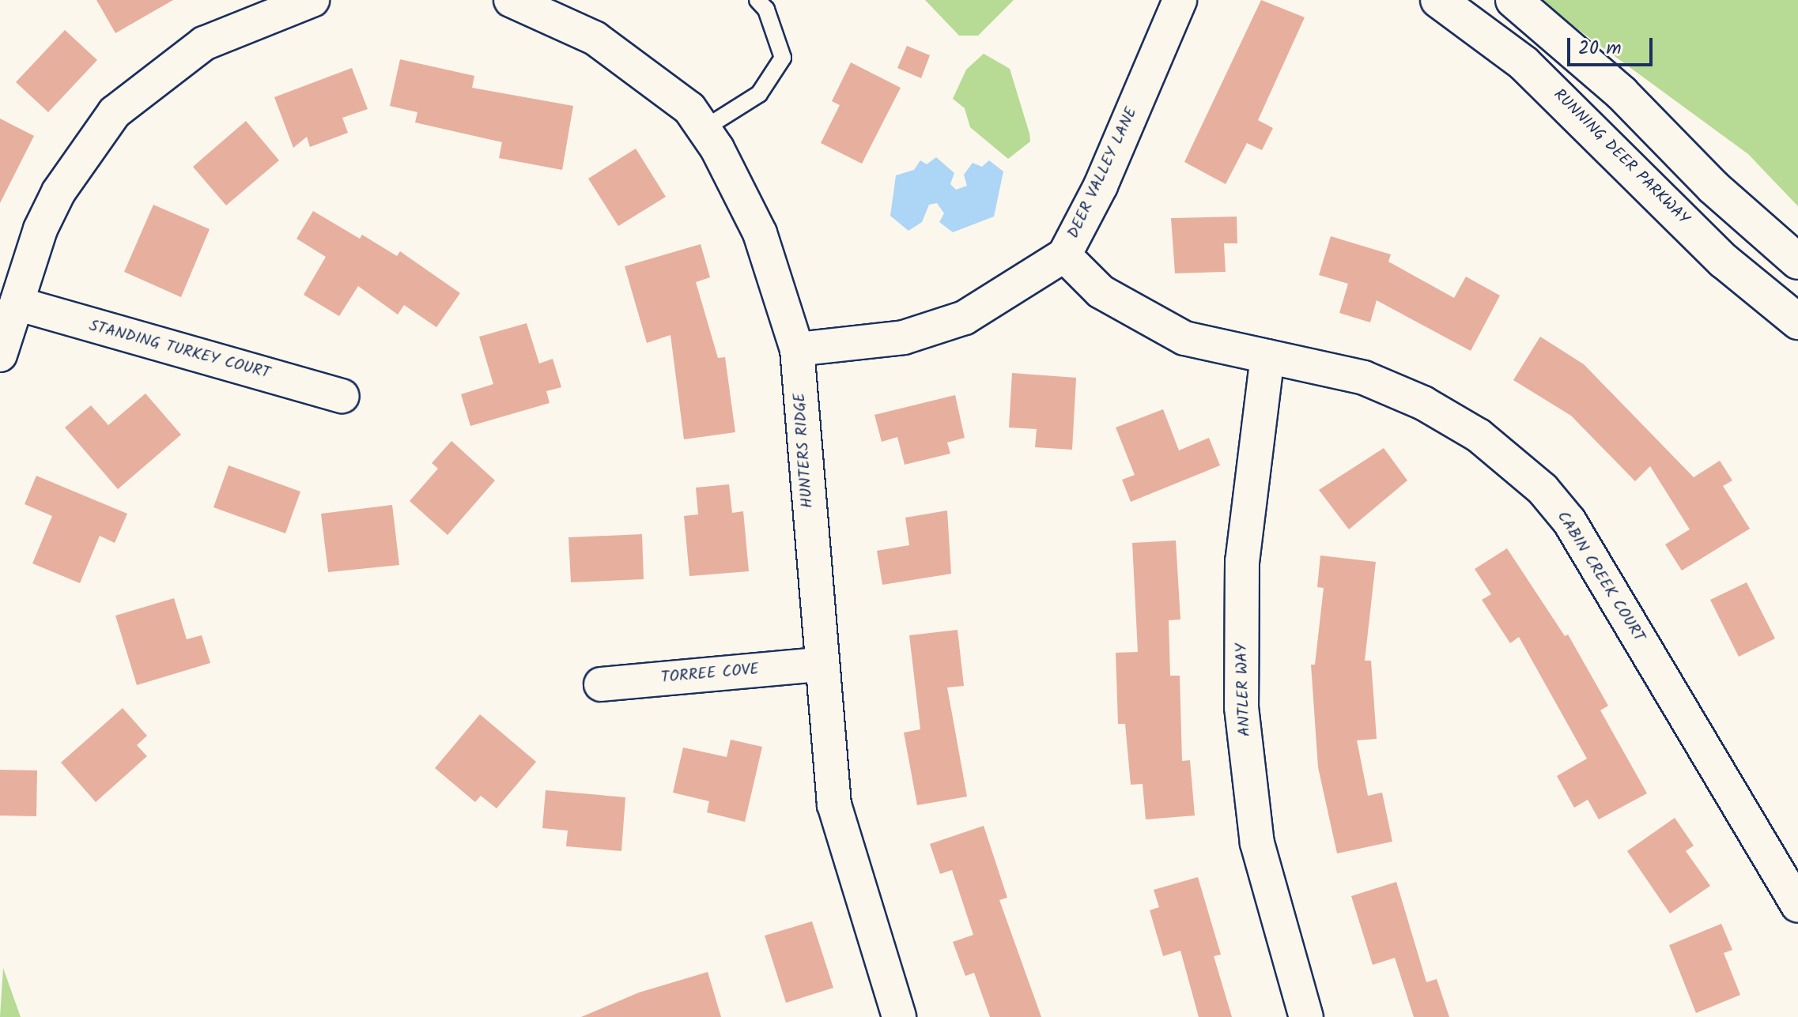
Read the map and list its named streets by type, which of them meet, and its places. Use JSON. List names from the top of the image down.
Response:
{
  "streets": {
    "street": [
      "RUNNING DEER PARKWAY",
      "DEER VALLEY LANE",
      "STANDING TURKEY COURT",
      "HUNTERS RIDGE",
      "CABIN CREEK COURT",
      "TORREE COVE",
      "ANTLER WAY"
    ]
  },
  "crossings": [
    ["DEER VALLEY LANE", "HUNTERS RIDGE"],
    ["DEER VALLEY LANE", "CABIN CREEK COURT"],
    ["HUNTERS RIDGE", "TORREE COVE"],
    ["CABIN CREEK COURT", "ANTLER WAY"]
  ],
  "scale_bar": "20 m"
}
